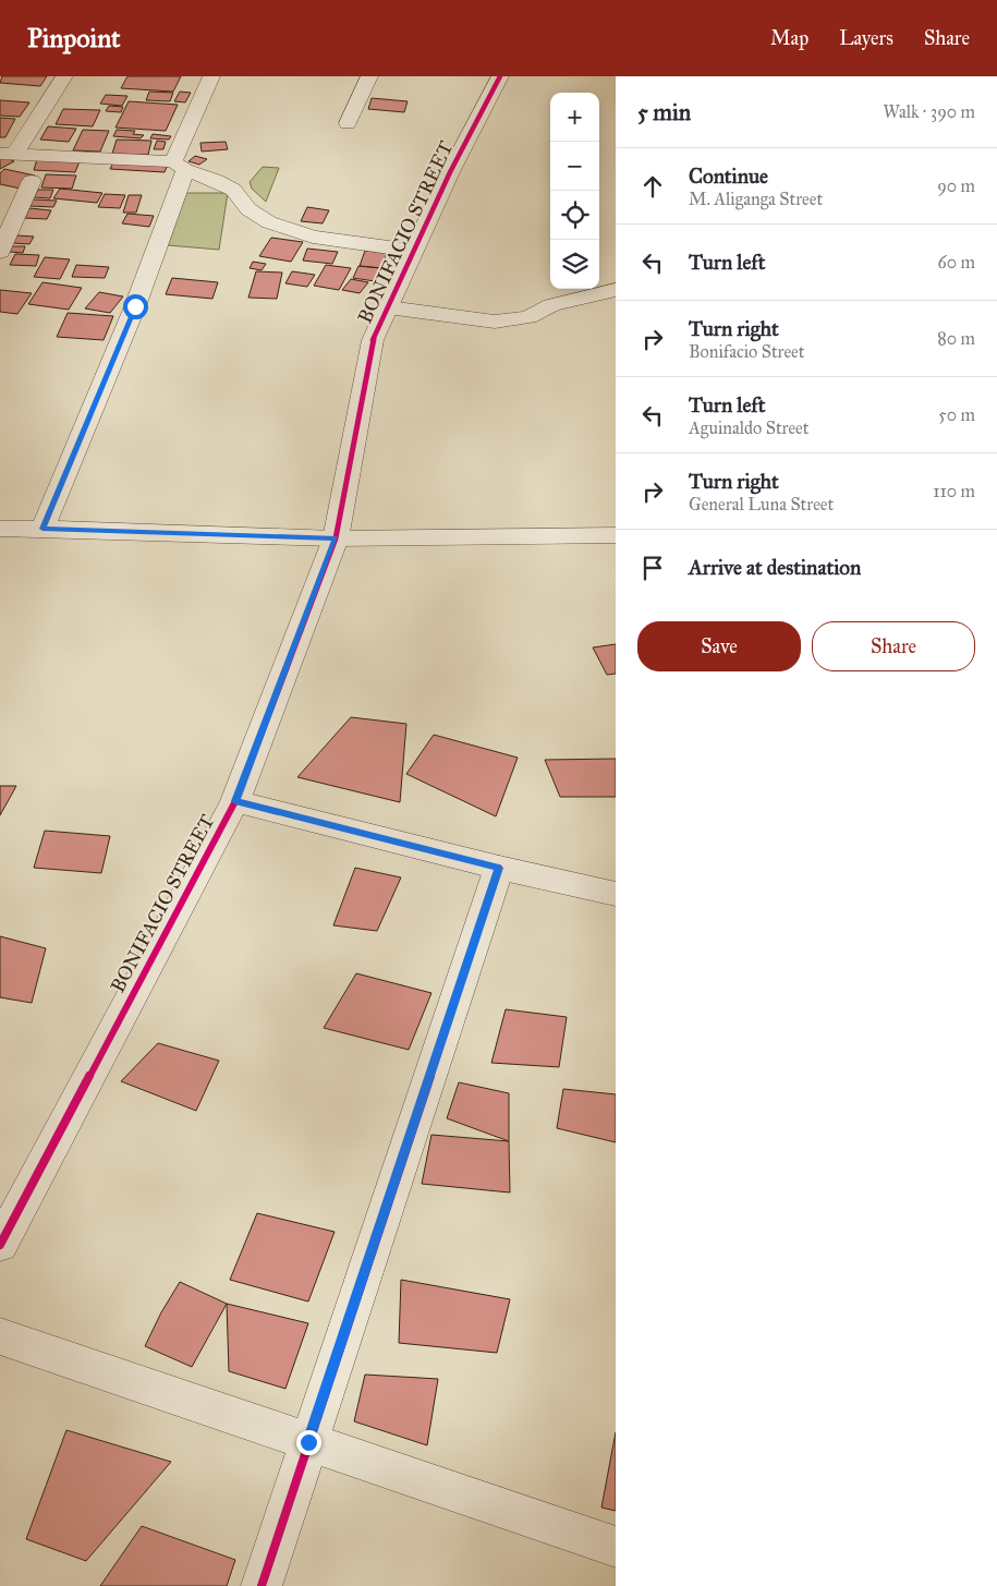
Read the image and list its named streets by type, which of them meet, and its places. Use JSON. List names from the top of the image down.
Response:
{
  "streets": {
    "street": ["BONIFACIO STREET"]
  },
  "page": {
    "header": "Pinpoint",
    "nav": ["Map", "Layers", "Share"],
    "heading": ["5 min", "Walk · 390 m"],
    "map_buttons": ["+", "−"],
    "list": [
      ["Continue", "M. Aliganga Street", "90 m"],
      ["Turn left", "60 m"],
      ["Turn right", "Bonifacio Street", "80 m"],
      ["Turn left", "Aguinaldo Street", "50 m"],
      ["Turn right", "General Luna Street", "110 m"],
      "Arrive at destination"
    ],
    "buttons": ["Save", "Share"]
  }
}
